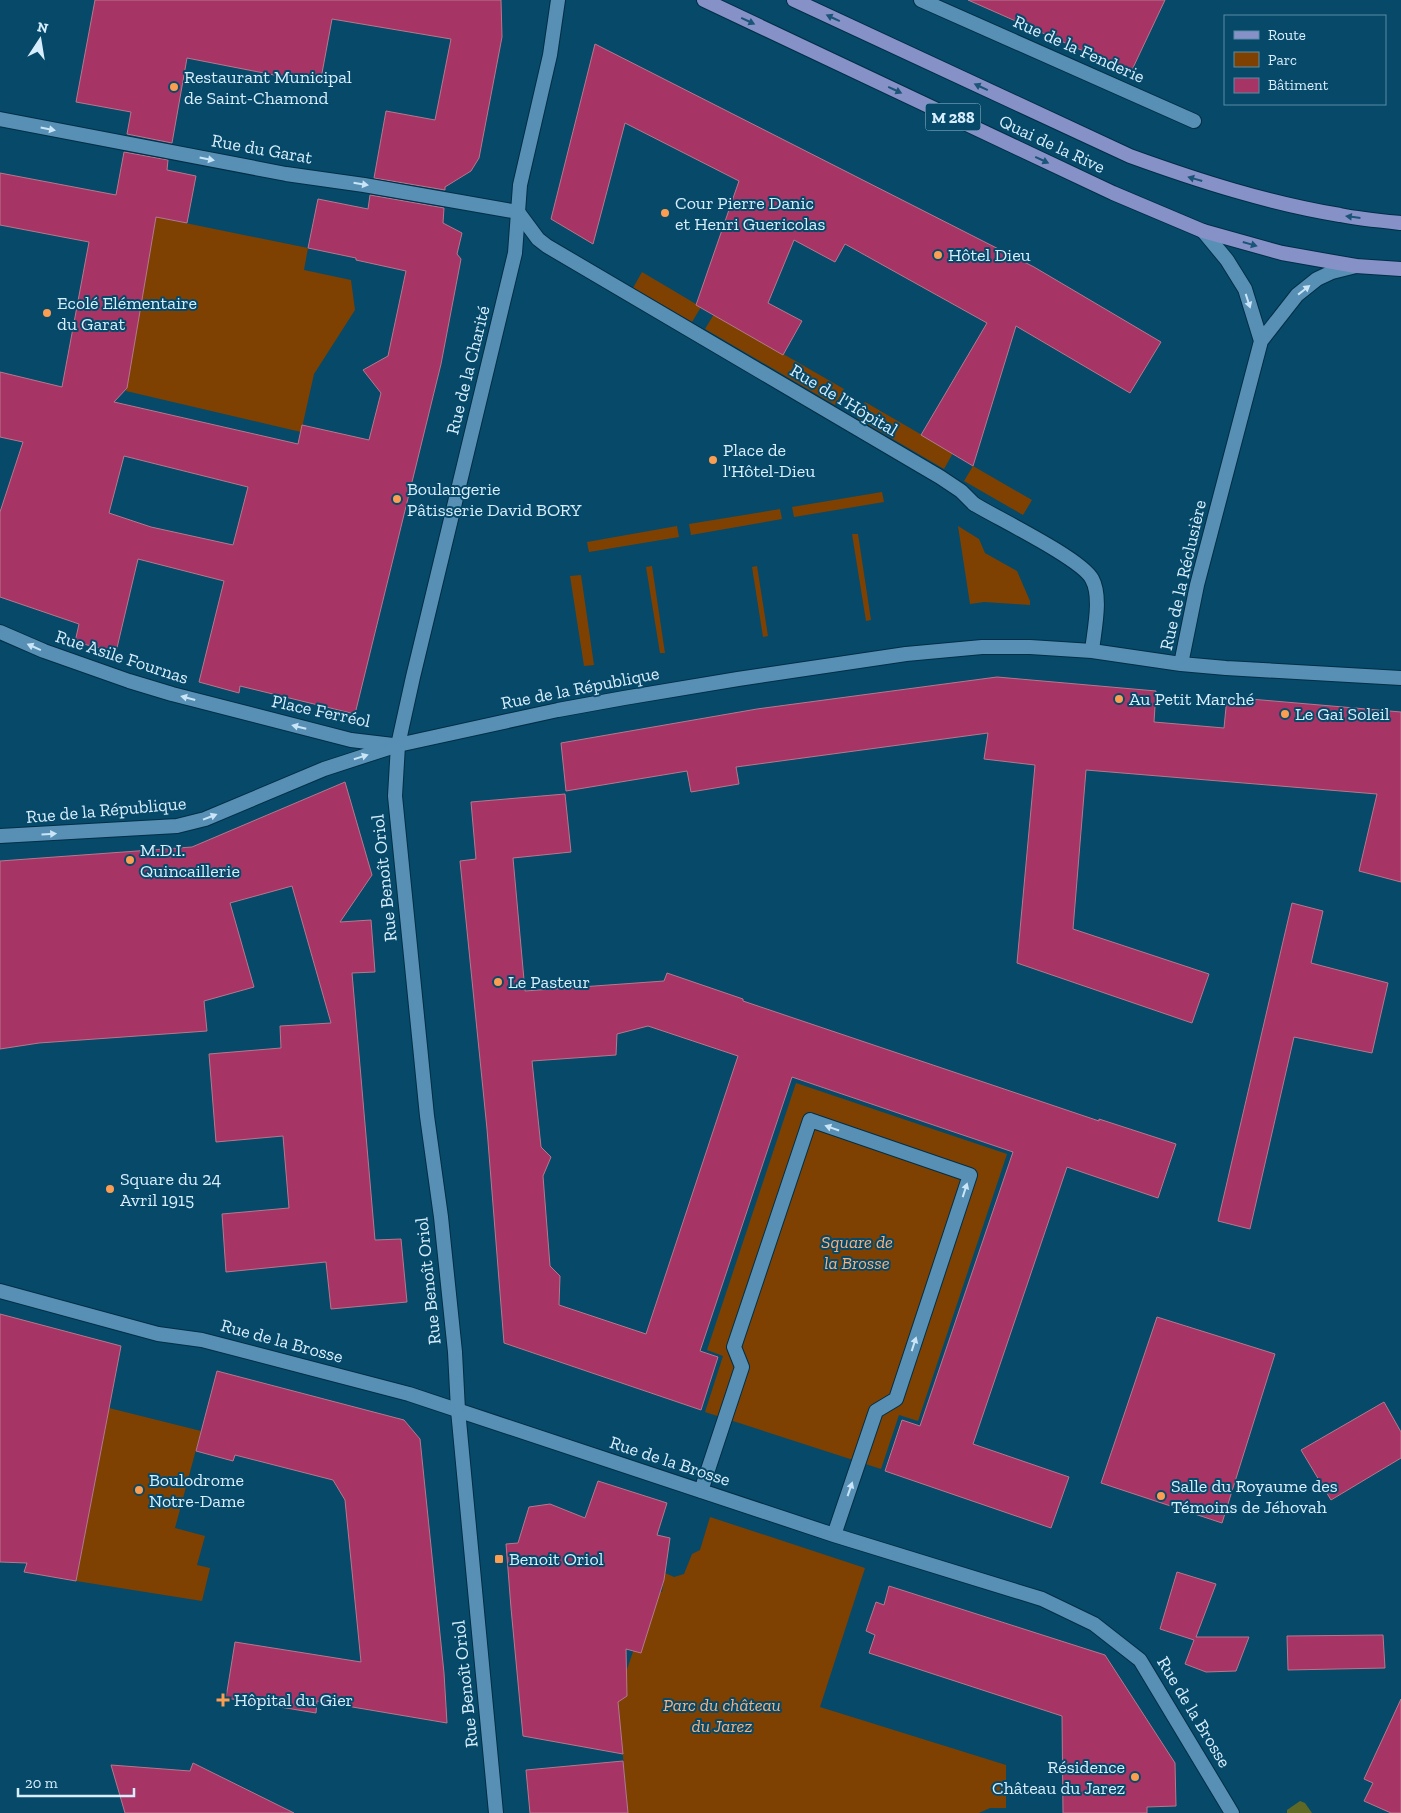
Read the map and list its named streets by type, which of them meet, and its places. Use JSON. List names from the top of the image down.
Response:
{
  "streets": {
    "main road": ["M 288", "Quai de la Rive"],
    "street": [
      "Rue de la Fenderie",
      "Rue du Garat",
      "Rue de la Charité",
      "Rue de l'Hôpital",
      "Rue de la Réclusière",
      "Rue Asile Fournas",
      "Rue de la République",
      "Place Ferréol",
      "Rue Benoît Oriol",
      "Rue de la Brosse"
    ]
  },
  "crossings": [
    ["Rue du Garat", "Rue de la Charité"],
    ["Rue du Garat", "Rue de l'Hôpital"],
    ["Rue de la Charité", "Rue de l'Hôpital"],
    ["Rue de la Charité", "Rue de la République"],
    ["Rue de la Charité", "Place Ferréol"],
    ["Rue de la Charité", "Rue Benoît Oriol"],
    ["Rue de l'Hôpital", "Rue de la République"],
    ["Rue de la Réclusière", "Rue de la République"],
    ["Rue Asile Fournas", "Place Ferréol"],
    ["Rue de la République", "Place Ferréol"],
    ["Rue de la République", "Rue Benoît Oriol"],
    ["Place Ferréol", "Rue Benoît Oriol"],
    ["Rue Benoît Oriol", "Rue de la Brosse"]
  ],
  "one_way": ["Rue du Garat", "Rue Asile Fournas", "Place Ferréol"],
  "parks": ["Square de la Brosse", "Parc du château du Jarez"],
  "places": {
    "other": [
      "Restaurant Municipal de Saint-Chamond",
      "Cour Pierre Danic et Henri Guericolas",
      "Hôtel Dieu",
      "Ecolé Elémentaire du Garat",
      "Place de l'Hôtel-Dieu",
      "Boulangerie Pâtisserie David BORY",
      "Au Petit Marché",
      "Le Gai Soleil",
      "M.D.I. Quincaillerie",
      "Le Pasteur",
      "Square du 24 Avril 1915",
      "Boulodrome Notre-Dame",
      "Salle du Royaume des Témoins de Jéhovah",
      "Résidence Château du Jarez"
    ],
    "transit": ["Benoit Oriol"],
    "health": ["Hôpital du Gier"]
  },
  "legend": ["Route", "Parc", "Bâtiment"],
  "scale_bar": "20 m",
  "north": "top"
}
